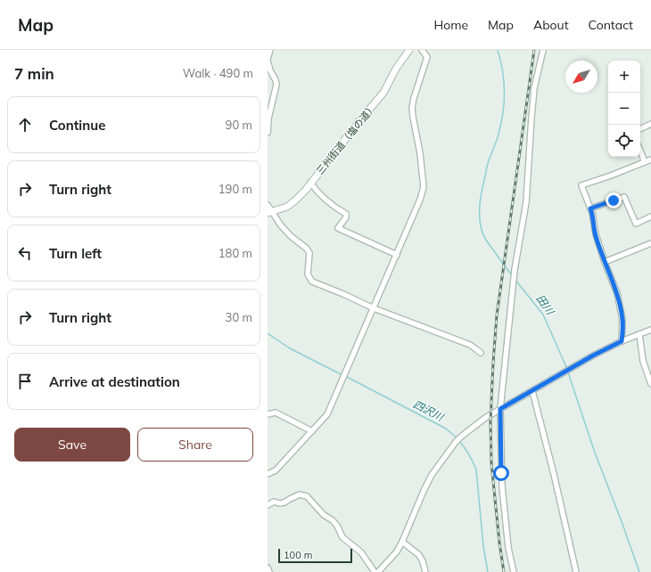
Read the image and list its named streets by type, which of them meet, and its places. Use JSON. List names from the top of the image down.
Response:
{
  "streets": {
    "street": ["三州街道（塩の道）"]
  },
  "water": ["田川", "四沢川"],
  "scale_bar": "100 m",
  "north": "bottom left",
  "page": {
    "header": "Map",
    "nav": [
      "Home",
      "Map",
      "About",
      "Contact"
    ],
    "heading": ["7 min", "Walk · 490 m"],
    "map_buttons": ["+", "−"],
    "list": [
      ["Continue", "90 m"],
      ["Turn right", "190 m"],
      ["Turn left", "180 m"],
      ["Turn right", "30 m"],
      "Arrive at destination"
    ],
    "buttons": ["Save", "Share"],
    "scale": "100 m"
  }
}
